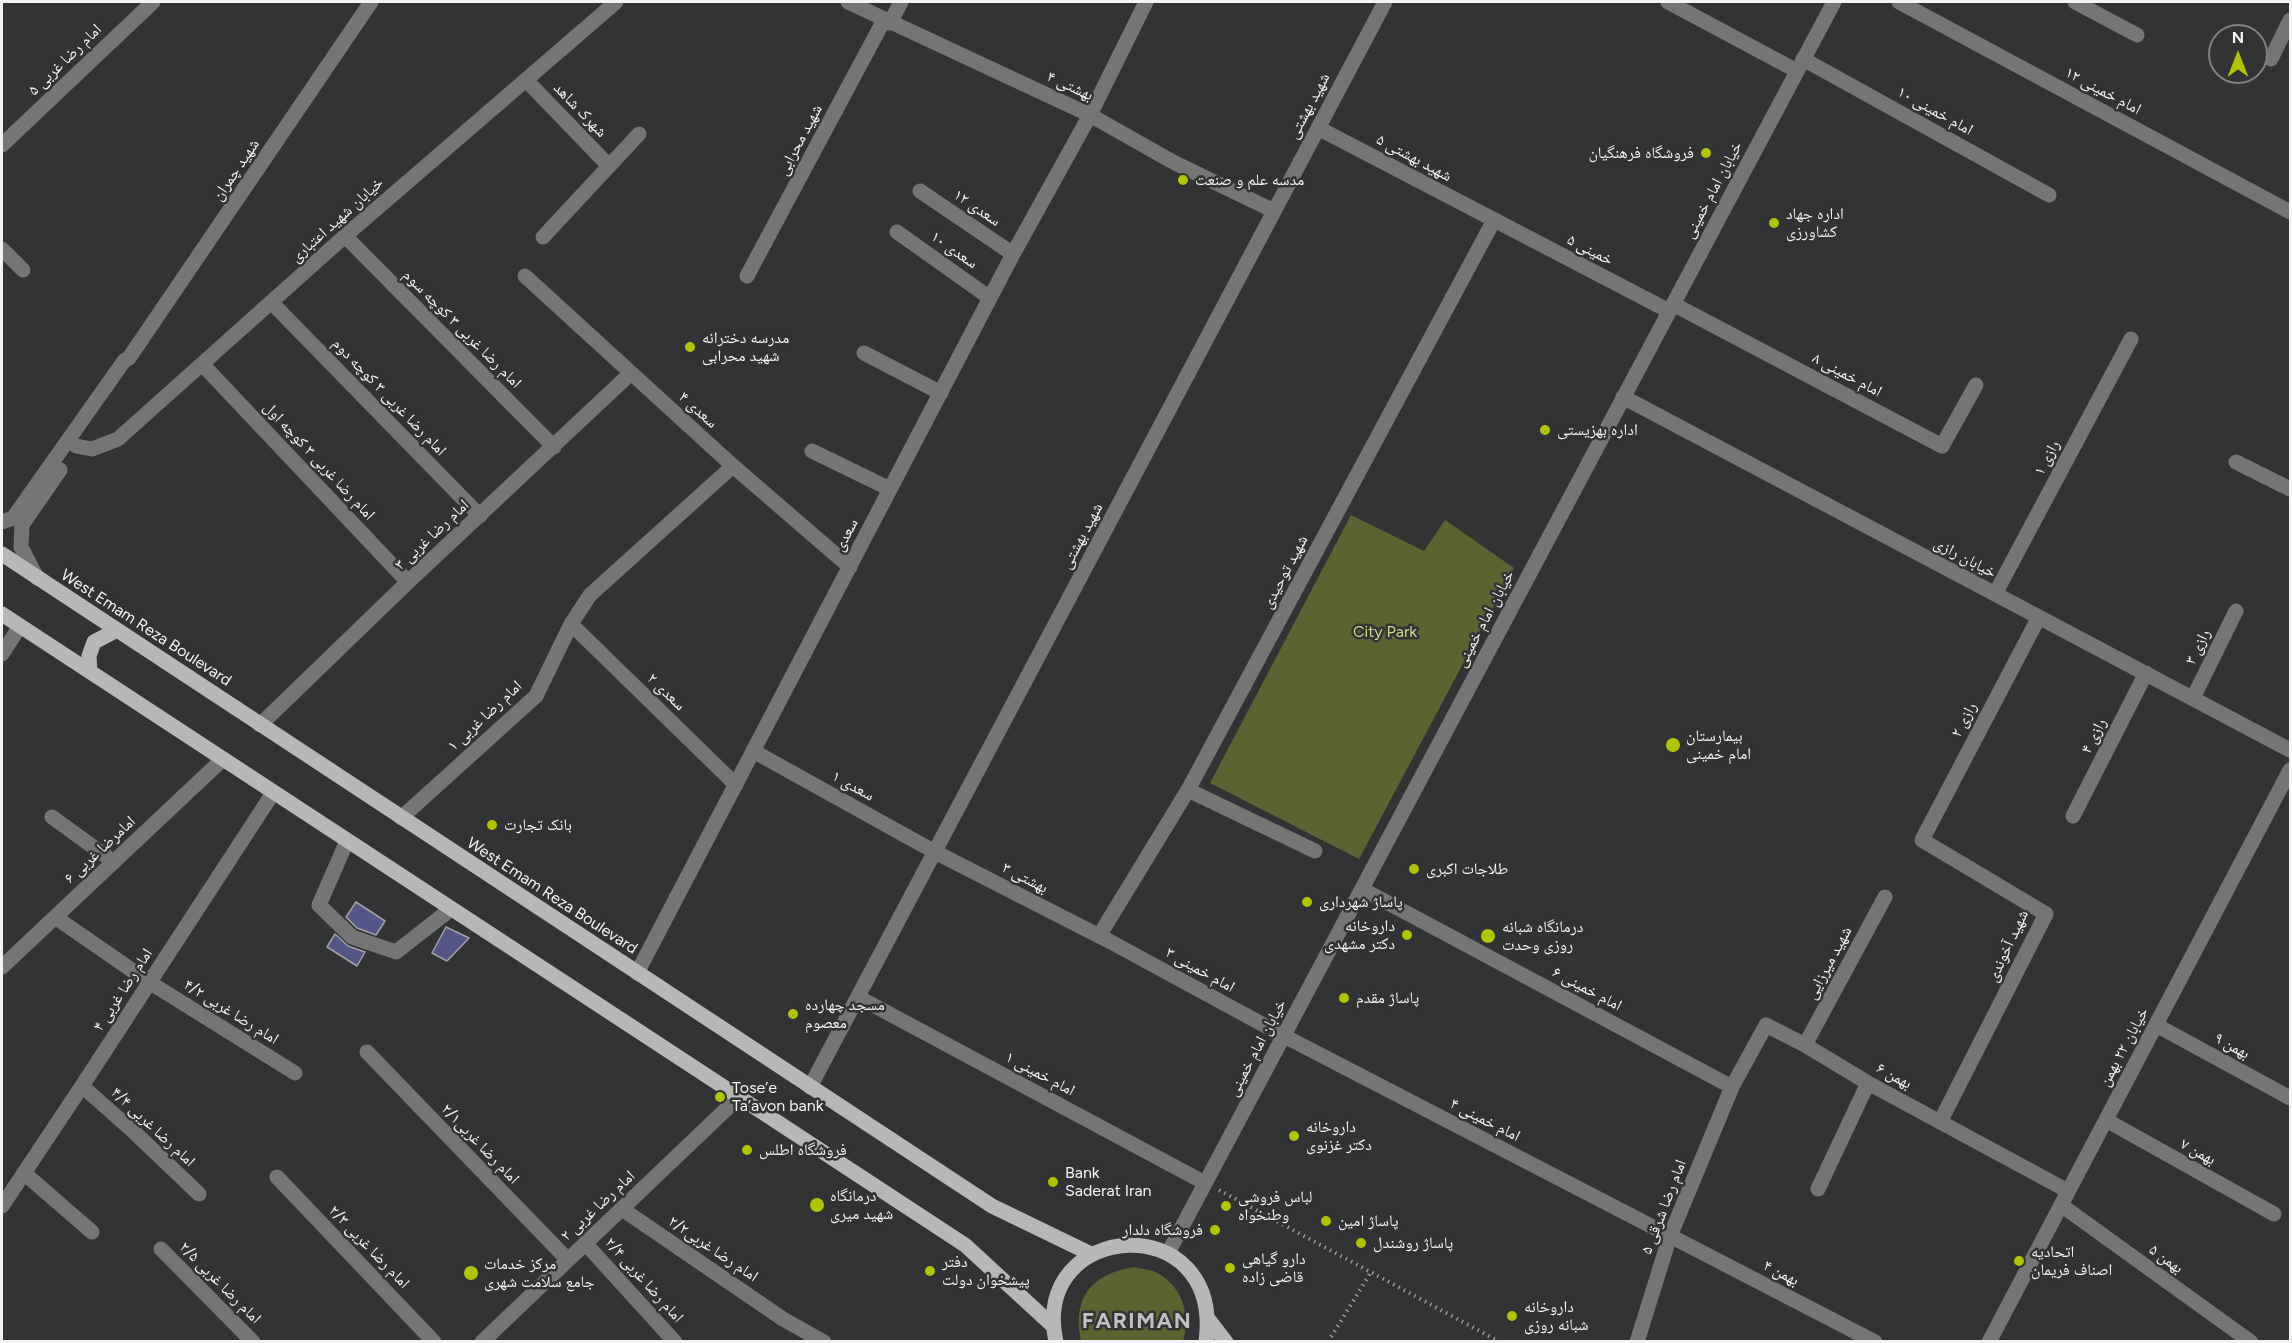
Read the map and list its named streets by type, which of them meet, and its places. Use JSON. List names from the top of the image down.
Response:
{
  "streets": {
    "main road": ["West Emam Reza Boulevard"],
    "street": [
      "امام رضا غربی ۵",
      "بهشتی ۴",
      "امام خمینی ۱۲",
      "شهید بهشتی",
      "شهرک شاهد",
      "امام خمینی ۱۰",
      "شهید محرابی",
      "شهید بهشتی ۵",
      "شهید چمران",
      "خیابان امام خمینی",
      "سعدی ۱۲",
      "خیابان شهید اعتباری",
      "سعدی ۱۰",
      "خمینی ۵",
      "امام رضا غربی ۳ کوچه سوم",
      "امام خمینی ۸",
      "امام رضا غربی ۳ کوچه دوم",
      "سعدی ۴",
      "رازی ۱",
      "امام رضا غربی ۳ کوچه اول",
      "امام رضا غربی ۳",
      "سعدی",
      "خیابان رازی",
      "شهید توحیدی",
      "رازی ۳",
      "سعدی ۲",
      "امام رضا غربی ۱",
      "رازی ۲",
      "رازی ۴",
      "سعدی ۱",
      "امامرضا غربی ۶",
      "بهشتی ۳",
      "شهید آخوندی",
      "شهید میرزایی",
      "امام خمینی ۳",
      "امام خمینی ۶",
      "امام رضا غربی ۴",
      "امام رضا غربی ۴/۲",
      "بهمن ۹",
      "خیابان ۲۲ بهمن",
      "امام خمینی ۱",
      "بهمن ۶",
      "امام خمینی ۴",
      "امام رضا غربی ۴/۴",
      "امام رضا غربی۲/۱",
      "بهمن ۷",
      "امام رضا غربی ۲",
      "امام رضا شرقی ۵",
      "امام رضا غربی ۲/۳",
      "امام رضا غربی۲/۲",
      "بهمن ۵",
      "بهمن ۴",
      "امام رضا غربی ۲/۴",
      "امام رضا غربی ۲/۵"
    ]
  },
  "crossings": [
    ["بهشتی ۴", "شهید بهشتی"],
    ["بهشتی ۴", "شهید محرابی"],
    ["بهشتی ۴", "سعدی"],
    ["شهید بهشتی", "شهید بهشتی ۵"],
    ["شهید بهشتی", "West Emam Reza Boulevard"],
    ["شهید بهشتی", "سعدی ۱"],
    ["شهید بهشتی", "بهشتی ۳"],
    ["شهید بهشتی", "امام خمینی ۱"],
    ["شهرک شاهد", "خیابان شهید اعتباری"],
    ["امام خمینی ۱۰", "خیابان امام خمینی"],
    ["شهید بهشتی ۵", "خمینی ۵"],
    ["شهید بهشتی ۵", "شهید توحیدی"],
    ["شهید چمران", "خیابان شهید اعتباری"],
    ["شهید چمران", "West Emam Reza Boulevard"],
    ["خیابان امام خمینی", "خمینی ۵"],
    ["خیابان امام خمینی", "امام خمینی ۸"],
    ["خیابان امام خمینی", "خیابان رازی"],
    ["خیابان امام خمینی", "امام خمینی ۳"],
    ["خیابان امام خمینی", "امام خمینی ۶"],
    ["خیابان امام خمینی", "امام خمینی ۱"],
    ["خیابان امام خمینی", "امام خمینی ۴"],
    ["سعدی ۱۲", "سعدی"],
    ["خیابان شهید اعتباری", "امام رضا غربی ۳ کوچه سوم"],
    ["خیابان شهید اعتباری", "امام رضا غربی ۳ کوچه دوم"],
    ["خیابان شهید اعتباری", "امام رضا غربی ۳ کوچه اول"],
    ["سعدی ۱۰", "سعدی"],
    ["خمینی ۵", "امام خمینی ۸"],
    ["خمینی ۵", "شهید توحیدی"],
    ["امام رضا غربی ۳ کوچه سوم", "امام رضا غربی ۳"],
    ["امام رضا غربی ۳ کوچه دوم", "امام رضا غربی ۳"],
    ["سعدی ۴", "امام رضا غربی ۳"],
    ["سعدی ۴", "سعدی"],
    ["سعدی ۴", "امام رضا غربی ۱"],
    ["رازی ۱", "خیابان رازی"],
    ["امام رضا غربی ۳ کوچه اول", "امام رضا غربی ۳"],
    ["امام رضا غربی ۳", "West Emam Reza Boulevard"],
    ["سعدی", "West Emam Reza Boulevard"],
    ["سعدی", "سعدی ۲"],
    ["سعدی", "سعدی ۱"],
    ["خیابان رازی", "رازی ۳"],
    ["خیابان رازی", "رازی ۲"],
    ["خیابان رازی", "رازی ۴"],
    ["شهید توحیدی", "بهشتی ۳"],
    ["شهید توحیدی", "امام خمینی ۳"],
    ["West Emam Reza Boulevard", "امام رضا غربی ۱"],
    ["سعدی ۲", "امام رضا غربی ۱"],
    ["رازی ۲", "شهید آخوندی"],
    ["سعدی ۱", "بهشتی ۳"],
    ["امامرضا غربی ۶", "امام رضا غربی ۴/۲"],
    ["بهشتی ۳", "امام خمینی ۳"],
    ["شهید آخوندی", "بهمن ۶"],
    ["شهید میرزایی", "بهمن ۶"],
    ["امام خمینی ۳", "امام خمینی ۴"],
    ["امام خمینی ۶", "بهمن ۶"],
    ["امام خمینی ۶", "امام رضا شرقی ۵"],
    ["امام رضا غربی ۴", "امام رضا غربی ۴/۲"],
    ["امام رضا غربی ۴", "امام رضا غربی ۴/۴"],
    ["بهمن ۹", "خیابان ۲۲ بهمن"],
    ["خیابان ۲۲ بهمن", "بهمن ۶"],
    ["خیابان ۲۲ بهمن", "بهمن ۷"],
    ["خیابان ۲۲ بهمن", "بهمن ۵"],
    ["بهمن ۶", "امام رضا شرقی ۵"],
    ["امام خمینی ۴", "امام رضا شرقی ۵"],
    ["امام خمینی ۴", "بهمن ۴"],
    ["امام رضا غربی۲/۱", "امام رضا غربی ۲"],
    ["امام رضا غربی ۲", "امام رضا غربی۲/۲"],
    ["امام رضا غربی ۲", "امام رضا غربی ۲/۴"],
    ["امام رضا شرقی ۵", "بهمن ۴"]
  ],
  "districts": ["FARIMAN"],
  "parks": ["City Park"],
  "places": [
    "فروشگاه فرهنگیان",
    "مدسه علم و صنعت",
    "اداره جهاد کشاورزی",
    "مدرسه دخترانه شهید محرابی",
    "اداره بهزیستی",
    "بیمارستان امام خمینی",
    "بانک تجارت",
    "طلاجات اکبری",
    "پاساژ شهرداری",
    "داروخانه دکتر مشهدی",
    "درمانگاه شبانه روزی وحدت",
    "پاساژ مقدم",
    "مسجد چهارده معصوم",
    "Tose’e Ta’avon bank",
    "داروخانه دکتر غزنوی",
    "فروشگاه اطلس",
    "Bank Saderat Iran",
    "درمانگاه شهید میری",
    "لباس فروشی وطنخواه",
    "پاساژ امین",
    "فروشگاه دلدار",
    "پاساژ روشندل",
    "اتحادیه اصناف فریمان",
    "دارو گیاهی قاضی زاده",
    "دفتر پیشخوان دولت",
    "مرکز خدمات جامع سلامت شهری",
    "داروخانه شبانه روزی"
  ],
  "north": "top"
}
